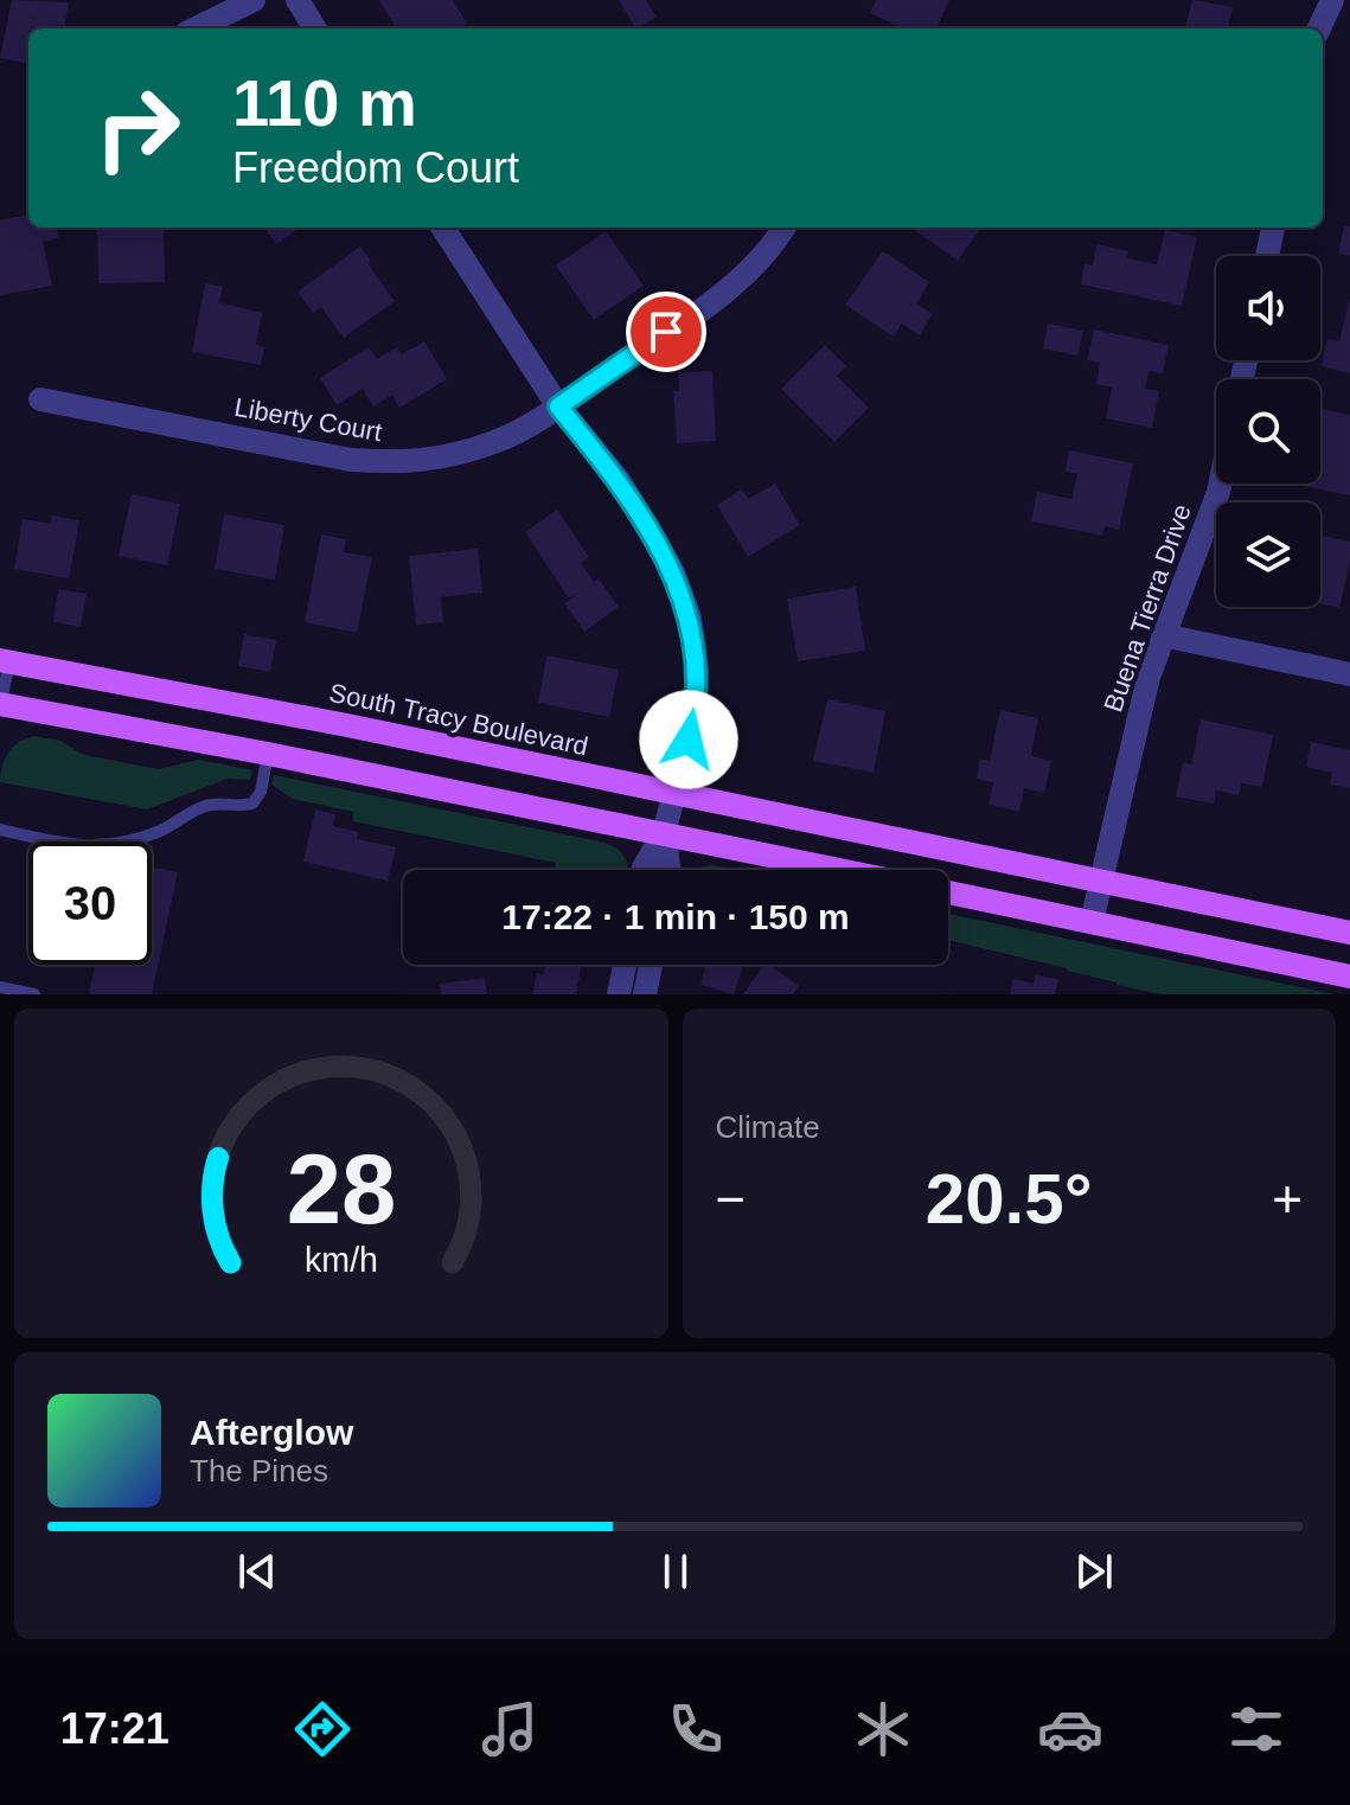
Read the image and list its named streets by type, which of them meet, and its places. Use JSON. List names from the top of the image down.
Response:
{
  "streets": {
    "main road": ["South Tracy Boulevard"],
    "street": ["Liberty Court", "Buena Tierra Drive"]
  },
  "crossings": [
    ["Buena Tierra Drive", "South Tracy Boulevard"]
  ],
  "page": {
    "turn": ["110 m", "Freedom Court"],
    "limit": "30",
    "trip": "17:22 · 1 min · 150 m",
    "tile": "Climate",
    "heat": ["−", "20.5°", "+"],
    "song": ["Afterglow", "The Pines"],
    "tabs": "17:21",
    "gauge": ["28", "km/h"]
  }
}
